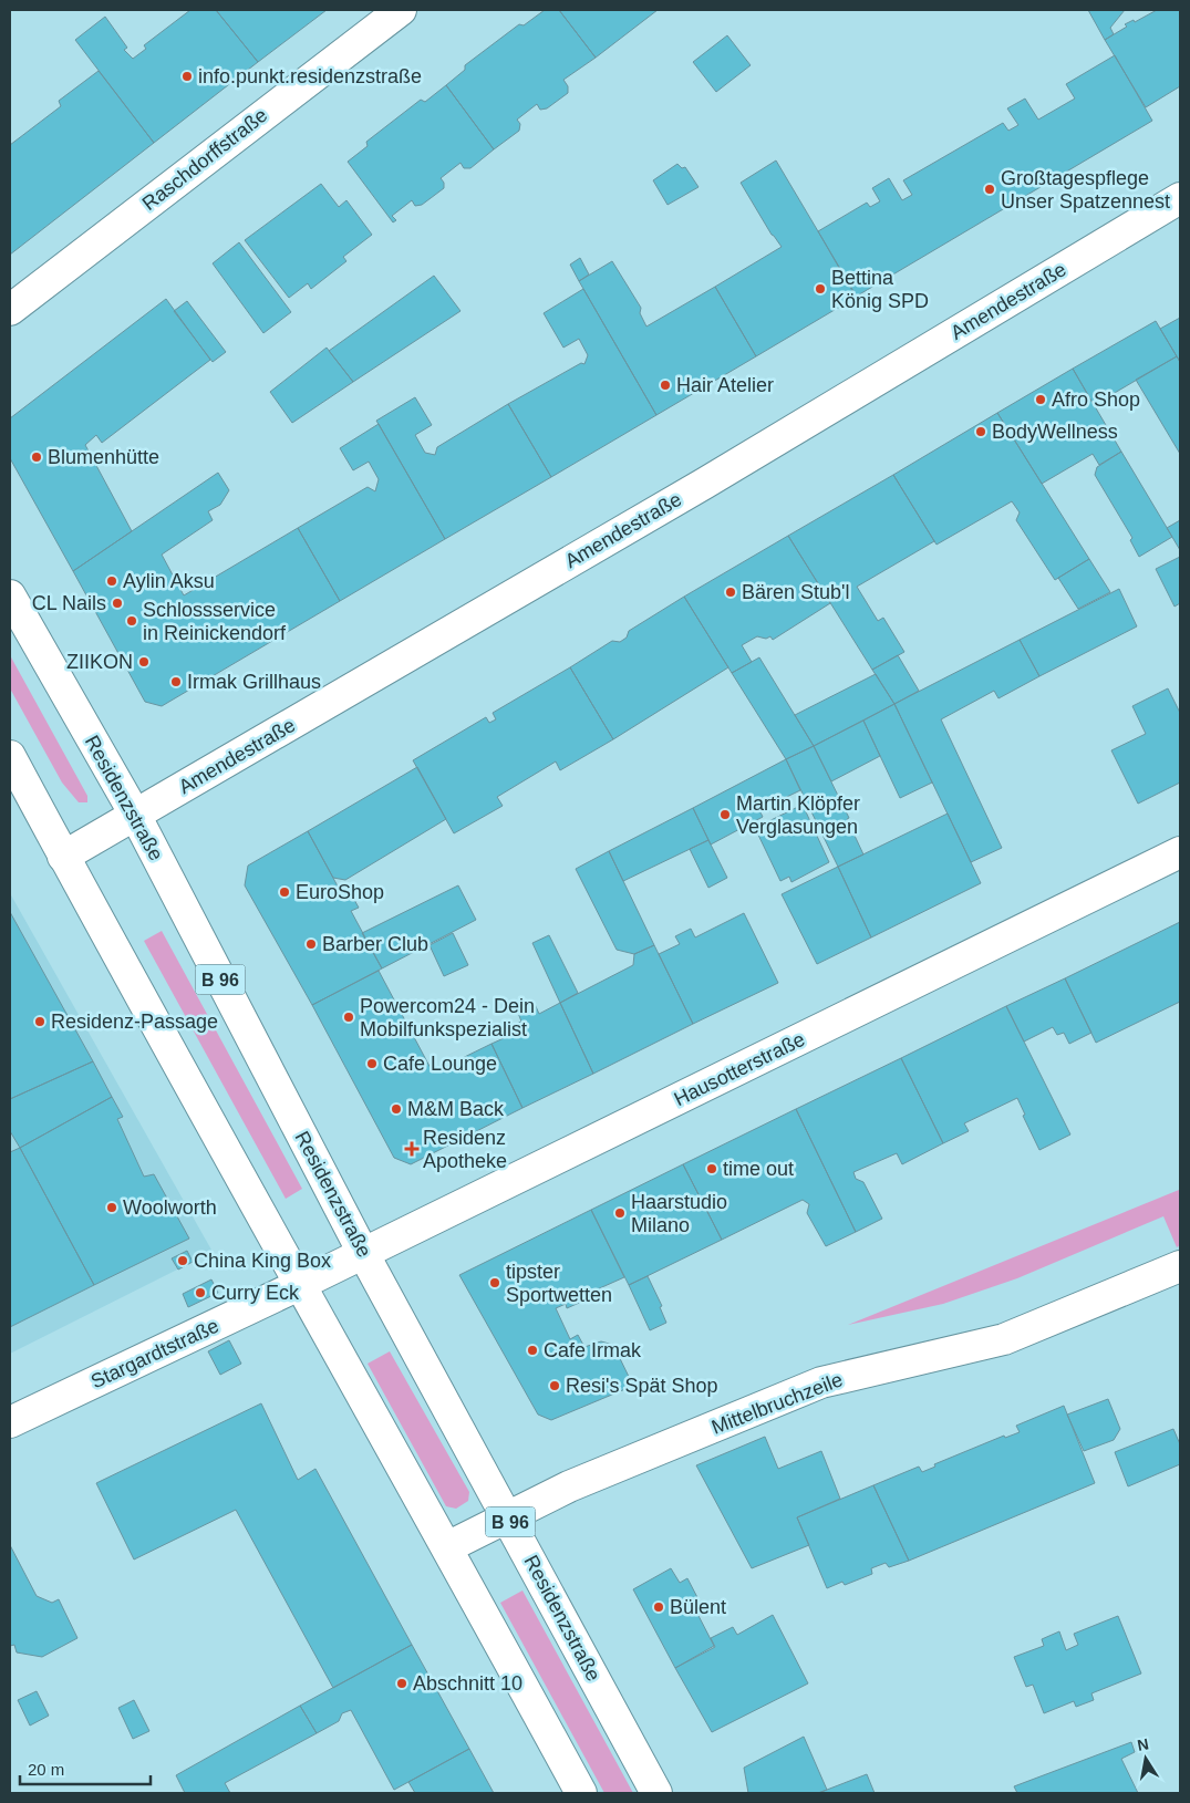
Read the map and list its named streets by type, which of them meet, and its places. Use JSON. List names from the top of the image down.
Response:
{
  "streets": {
    "street": [
      "Raschdorffstraße",
      "Amendestraße",
      "Residenzstraße",
      "B 96",
      "Hausotterstraße",
      "Stargardtstraße",
      "Mittelbruchzeile"
    ]
  },
  "crossings": [
    ["Amendestraße", "Residenzstraße"],
    ["Residenzstraße", "Hausotterstraße"],
    ["Residenzstraße", "Mittelbruchzeile"],
    ["Hausotterstraße", "Stargardtstraße"]
  ],
  "places": {
    "other": [
      "info.punkt.residenzstraße",
      "Großtagespflege Unser Spatzennest",
      "Bettina König SPD",
      "Hair Atelier",
      "Afro Shop",
      "BodyWellness",
      "Blumenhütte",
      "Aylin Aksu",
      "Bären Stub'l",
      "CL Nails",
      "Schlossservice in Reinickendorf",
      "ZIIKON",
      "Irmak Grillhaus",
      "Martin Klöpfer Verglasungen",
      "EuroShop",
      "Barber Club",
      "Powercom24 - Dein Mobilfunkspezialist",
      "Residenz-Passage",
      "Cafe Lounge",
      "M&M Back",
      "time out",
      "Woolworth",
      "Haarstudio Milano",
      "China King Box",
      "tipster Sportwetten",
      "Curry Eck",
      "Cafe Irmak",
      "Resi's Spät Shop",
      "Bülent",
      "Abschnitt 10"
    ],
    "health": ["Residenz Apotheke"]
  },
  "scale_bar": "20 m",
  "north": "top"
}
